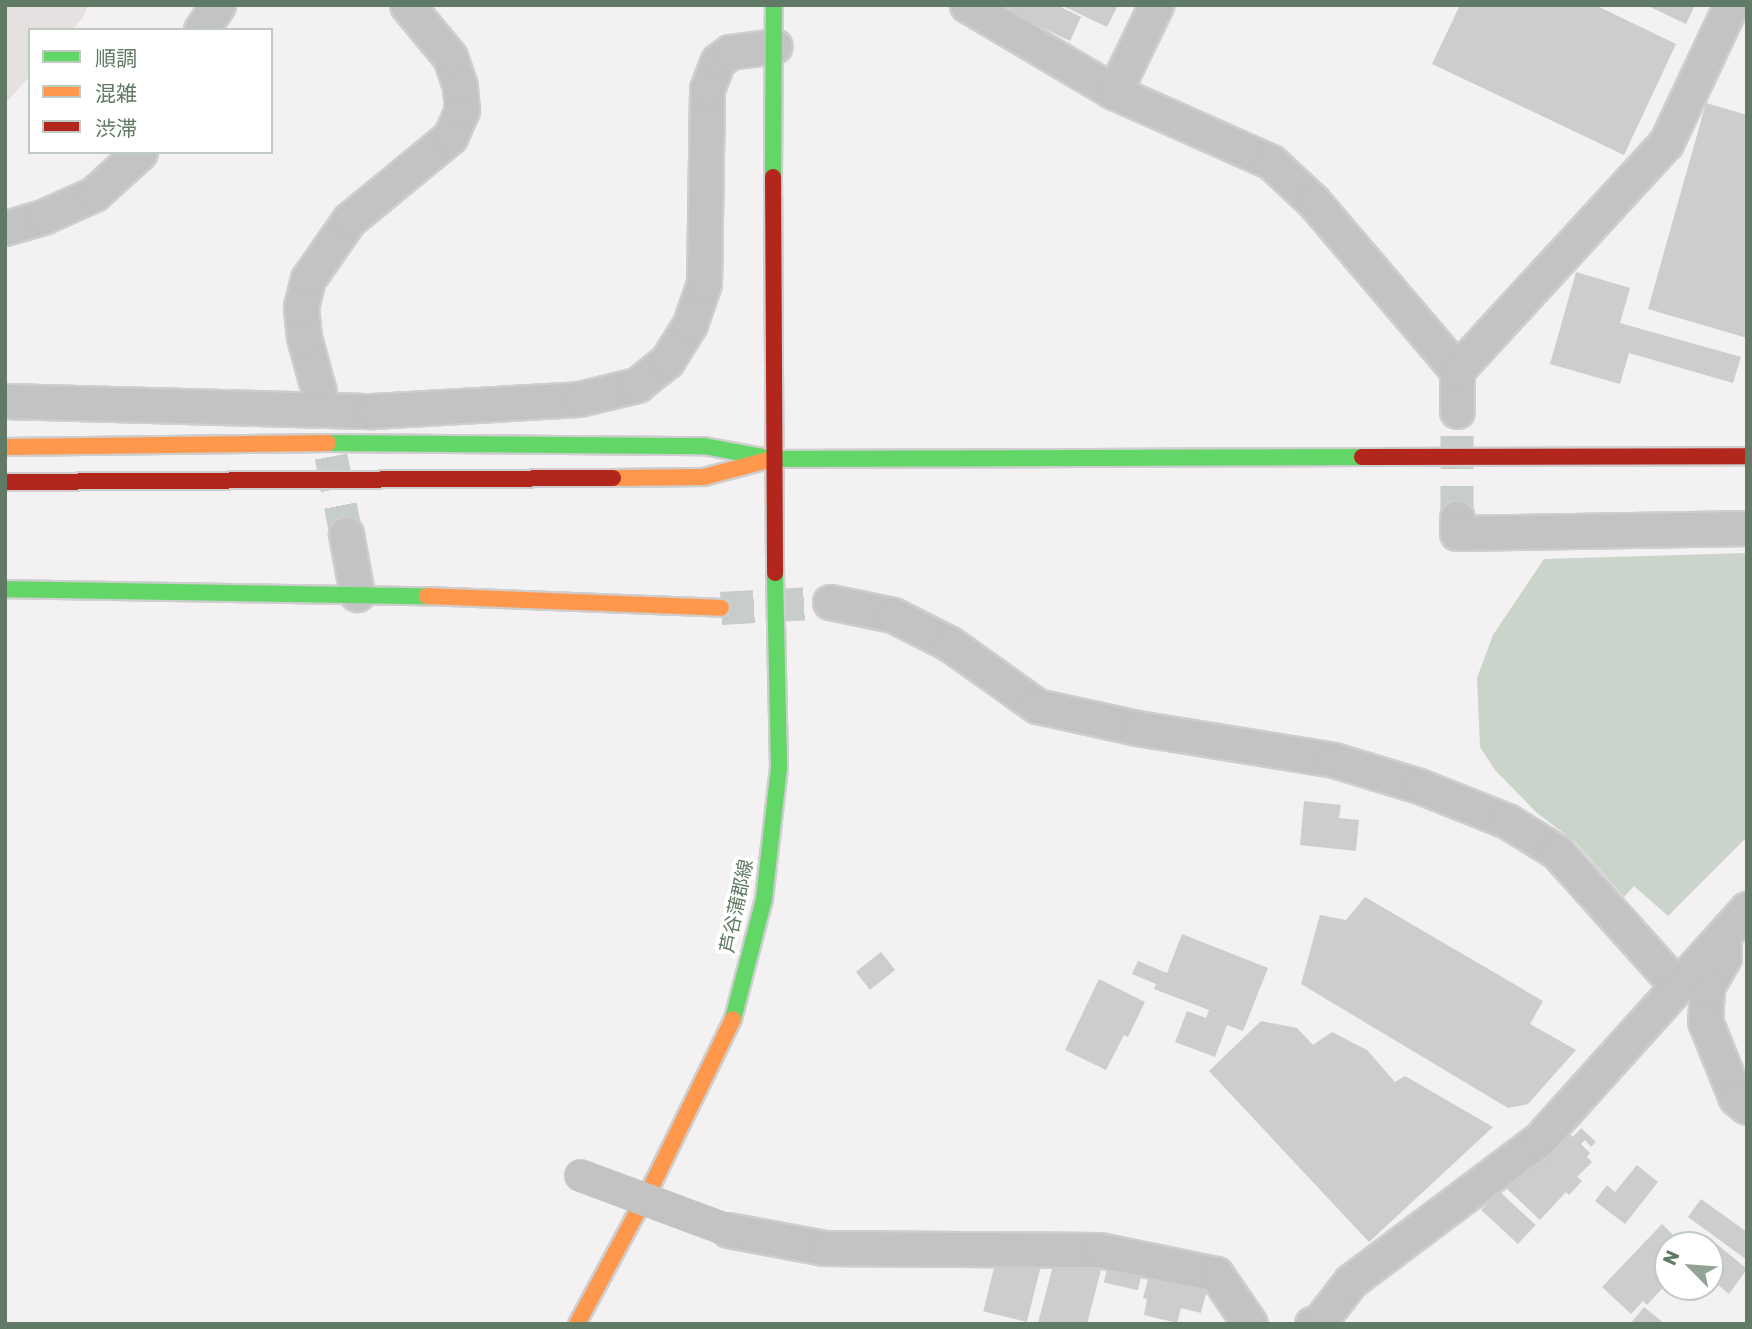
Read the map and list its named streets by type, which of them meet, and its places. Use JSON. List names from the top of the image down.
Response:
{
  "streets": {
    "main road": ["芦谷蒲郡線"]
  },
  "legend": ["順調", "混雑", "渋滞"],
  "north": "top left"
}
